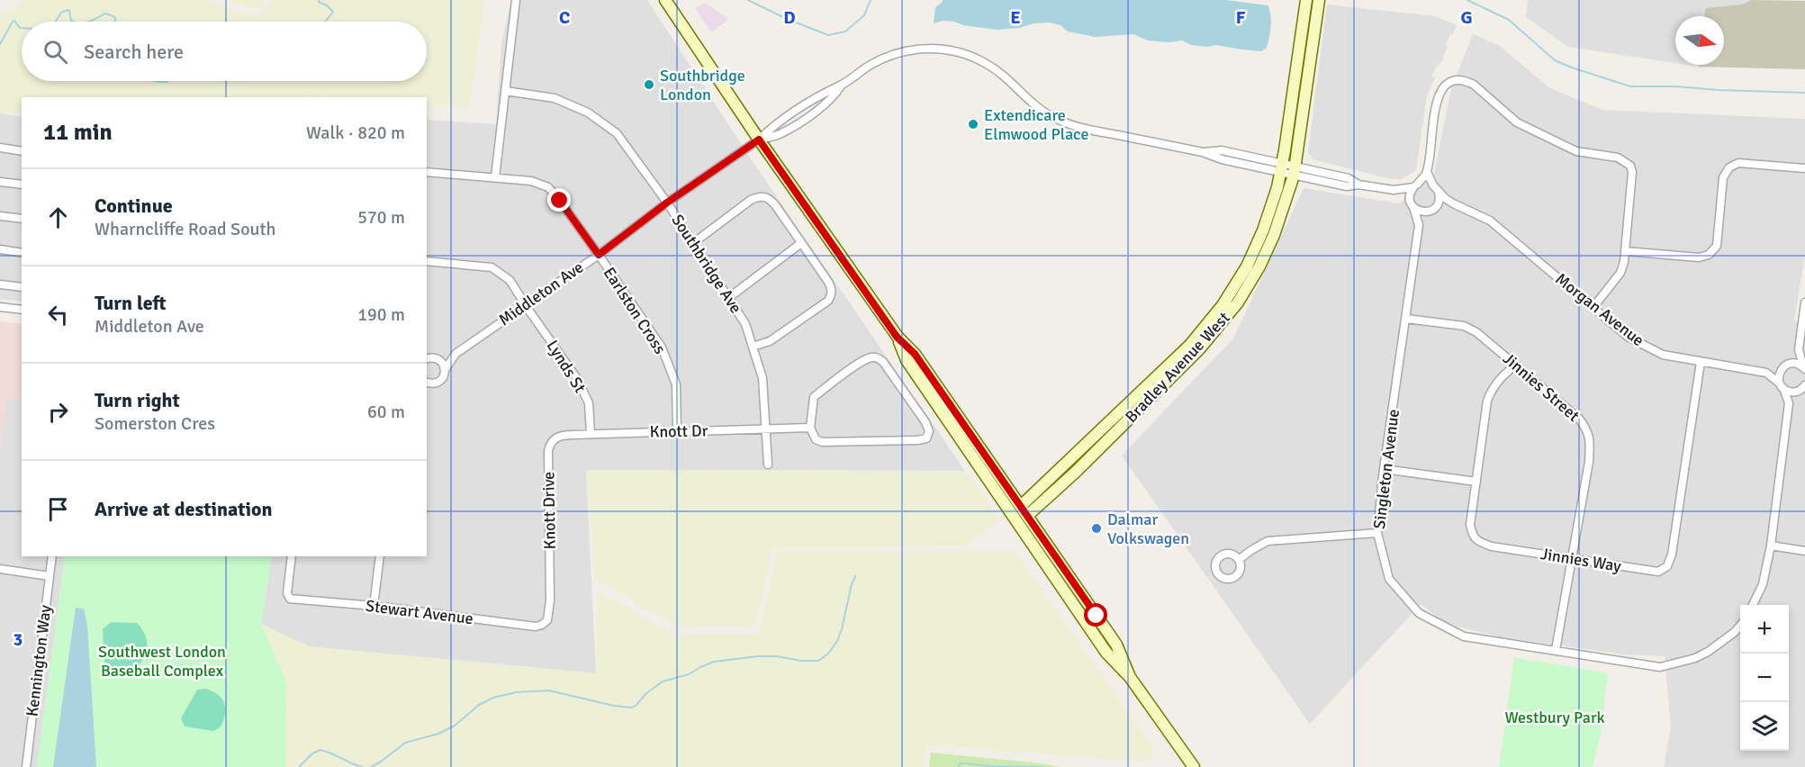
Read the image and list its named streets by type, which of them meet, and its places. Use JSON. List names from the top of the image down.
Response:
{
  "streets": {
    "main road": ["Bradley Avenue West"],
    "street": [
      "Southbridge Ave",
      "Middleton Ave",
      "Morgan Avenue",
      "Earlston Cross",
      "Lynds St",
      "Jinnies Street",
      "Knott Dr",
      "Singleton Avenue",
      "Knott Drive",
      "Jinnies Way",
      "Stewart Avenue",
      "Kennington Way"
    ]
  },
  "crossings": [
    ["Southbridge Ave", "Middleton Ave"],
    ["Southbridge Ave", "Knott Dr"],
    ["Middleton Ave", "Earlston Cross"],
    ["Middleton Ave", "Lynds St"],
    ["Morgan Avenue", "Singleton Avenue"],
    ["Morgan Avenue", "Jinnies Way"],
    ["Earlston Cross", "Knott Dr"],
    ["Lynds St", "Knott Dr"],
    ["Lynds St", "Knott Drive"],
    ["Jinnies Street", "Singleton Avenue"],
    ["Jinnies Street", "Jinnies Way"],
    ["Knott Dr", "Knott Drive"],
    ["Knott Drive", "Stewart Avenue"]
  ],
  "parks": ["Southwest London Baseball Complex", "Westbury Park"],
  "places": ["Southbridge London", "Extendicare Elmwood Place", "Dalmar Volkswagen"],
  "north": "right",
  "page": {
    "search": "Search here",
    "heading": ["11 min", "Walk · 820 m"],
    "list": [
      ["Continue", "Wharncliffe Road South", "570 m"],
      ["Turn left", "Middleton Ave", "190 m"],
      ["Turn right", "Somerston Cres", "60 m"],
      "Arrive at destination"
    ],
    "map_buttons": ["+", "−"]
  },
  "grid": {
    "columns": [
      "C",
      "D",
      "E",
      "F",
      "G"
    ],
    "rows": ["3"]
  }
}
